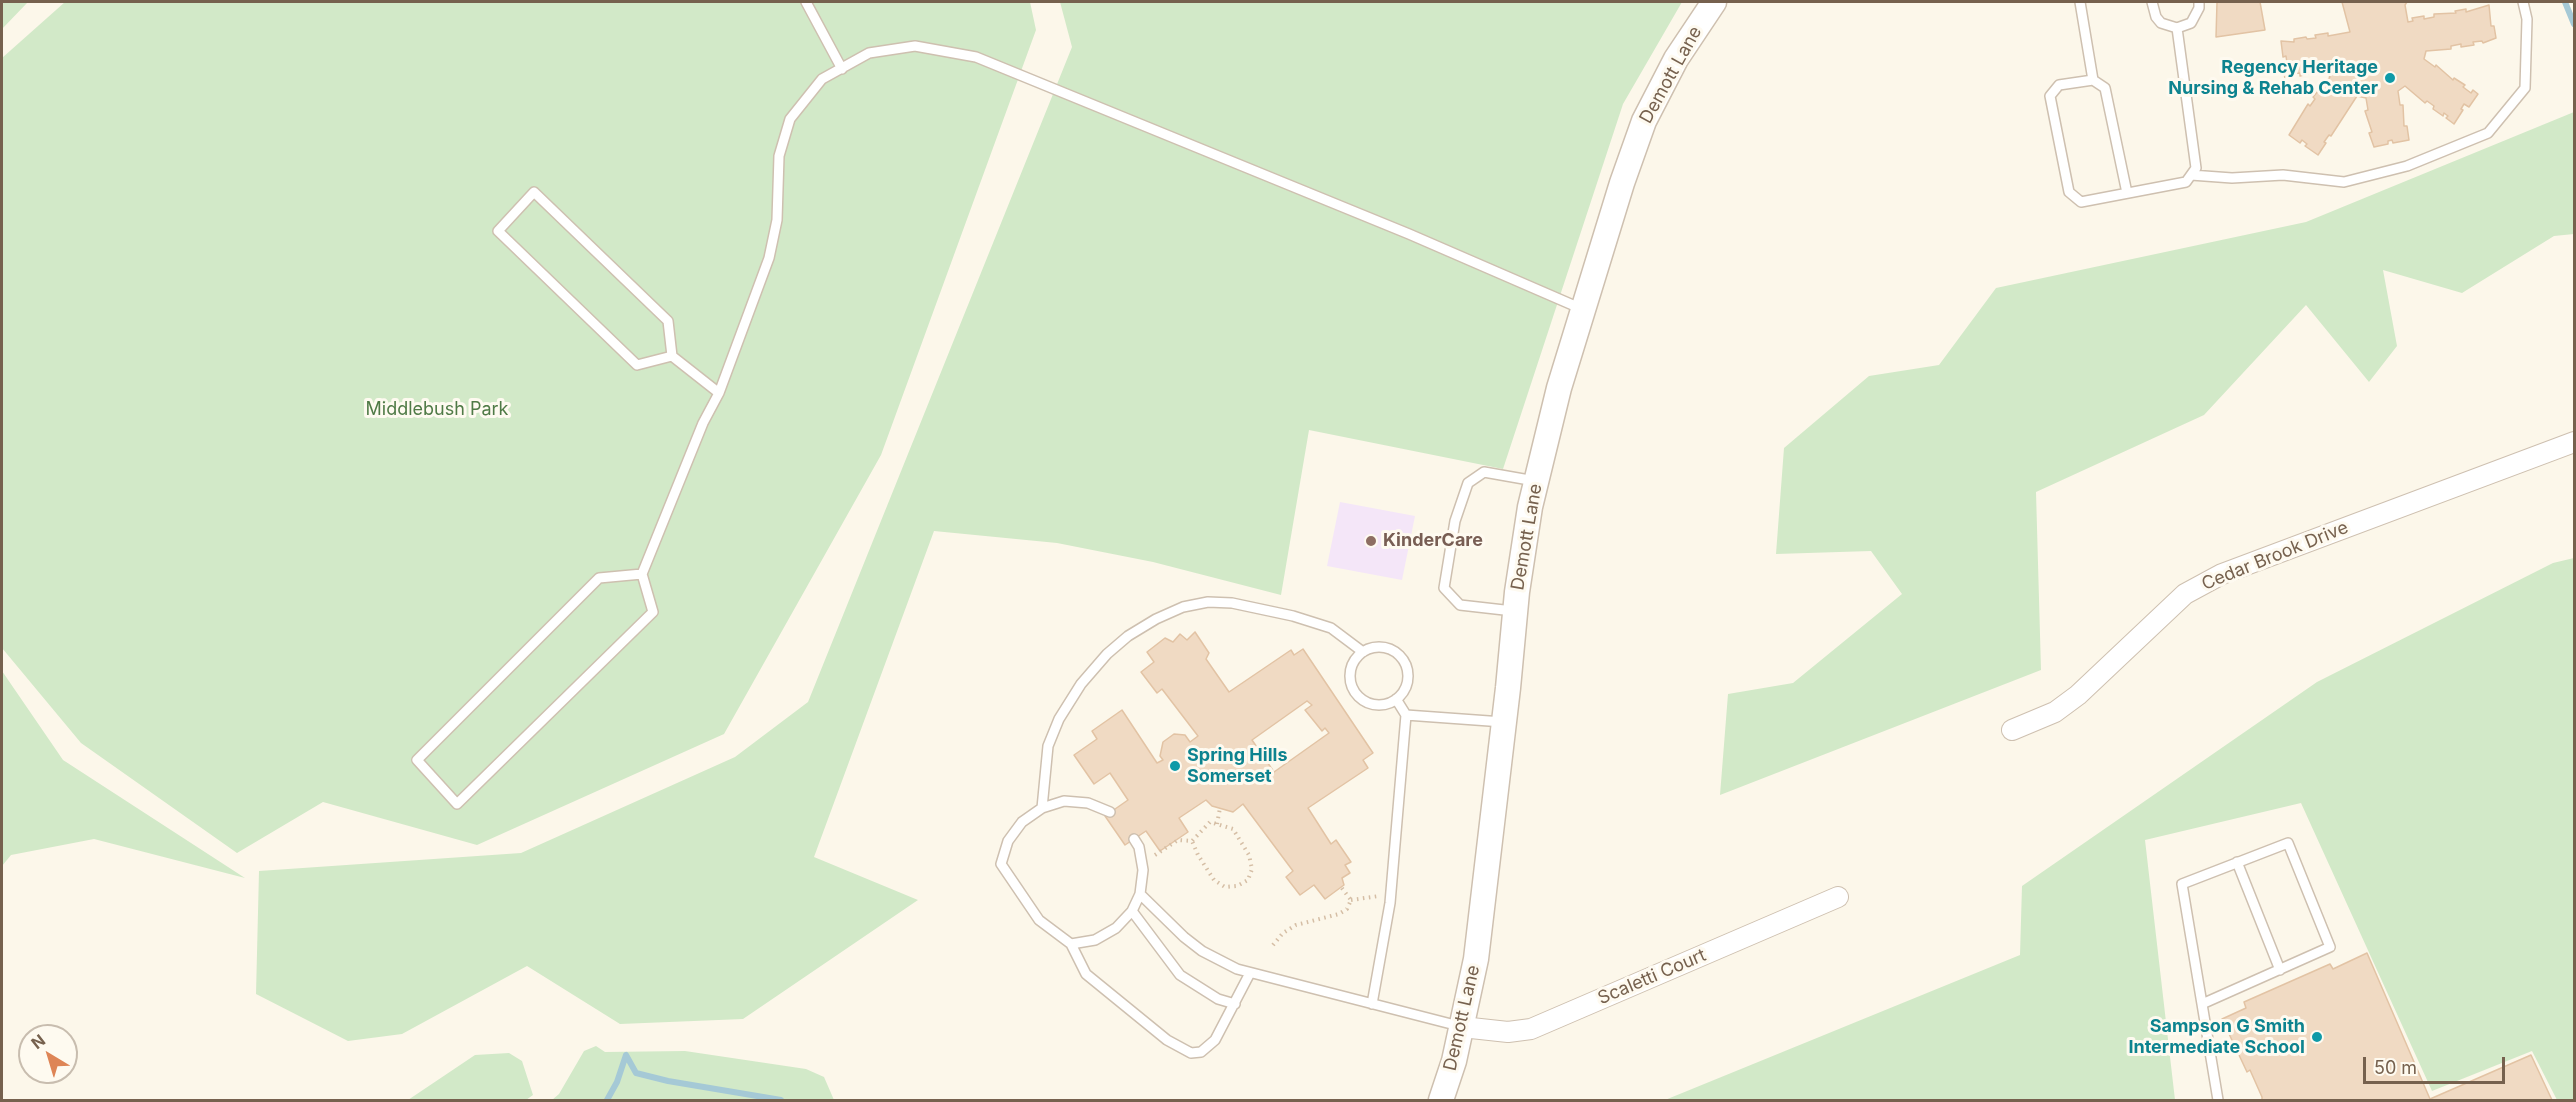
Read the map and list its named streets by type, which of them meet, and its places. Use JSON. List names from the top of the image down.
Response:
{
  "streets": {
    "street": ["Demott Lane", "Cedar Brook Drive", "Scaletti Court"]
  },
  "crossings": [
    ["Demott Lane", "Scaletti Court"]
  ],
  "parks": ["Middlebush Park"],
  "places": [
    "Regency Heritage Nursing & Rehab Center",
    "KinderCare",
    "Spring Hills Somerset",
    "Sampson G Smith Intermediate School"
  ],
  "scale_bar": "50 m",
  "north": "top left"
}
